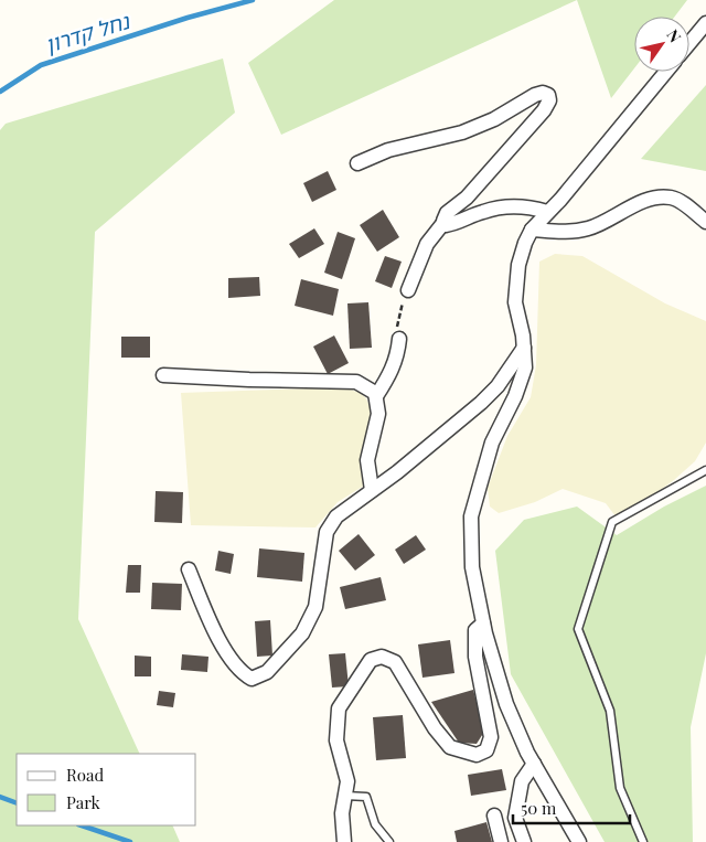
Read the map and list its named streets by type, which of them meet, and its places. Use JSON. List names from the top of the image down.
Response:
{
  "water": ["נחל קדרון"],
  "legend": ["Road", "Park"],
  "scale_bar": "50 m",
  "north": "top right"
}
